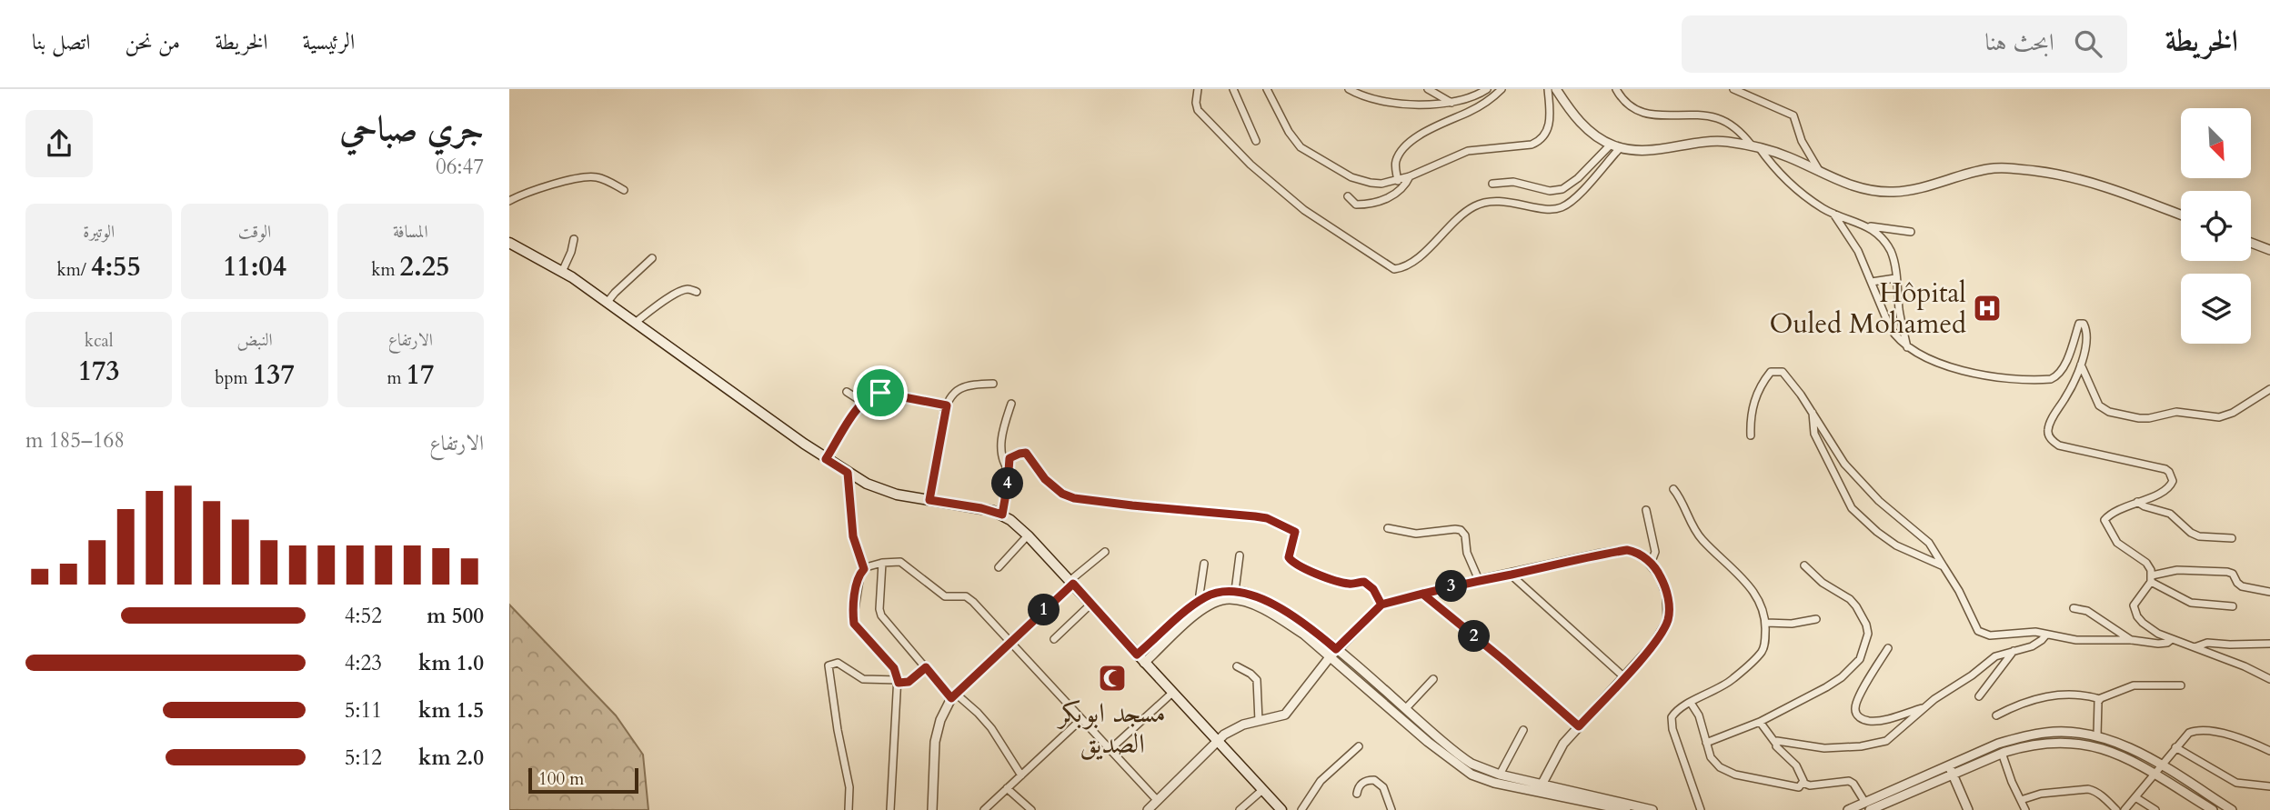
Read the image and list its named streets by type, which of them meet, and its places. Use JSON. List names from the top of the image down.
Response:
{
  "places": {
    "hospital": ["Hôpital Ouled Mohamed"],
    "mosque": ["مسجد ابوبكر الصديق"]
  },
  "scale_bar": "100 m",
  "north": "bottom right",
  "page": {
    "header": "الخريطة",
    "search": "ابحث هنا",
    "nav": [
      "الرئيسية",
      "الخريطة",
      "من نحن",
      "اتصل بنا"
    ],
    "heading": ["جري صباحي", "06:47"],
    "stats": [
      ["المسافة", "2.25 km"],
      ["الوقت", "11:04"],
      ["الوتيرة", "4:55 /km"],
      ["الارتفاع", "17 m"],
      ["النبض", "137 bpm"],
      ["kcal", "173"]
    ],
    "chart": ["الارتفاع", "168–185 m"],
    "pins": [
      "4",
      "3",
      "1",
      "2"
    ],
    "list": [
      {
        "name": "500 m",
        "note": "4:52"
      },
      {
        "name": "1.0 km",
        "note": "4:23"
      },
      {
        "name": "1.5 km",
        "note": "5:11"
      },
      {
        "name": "2.0 km",
        "note": "5:12"
      }
    ],
    "scale": "100 m"
  }
}
